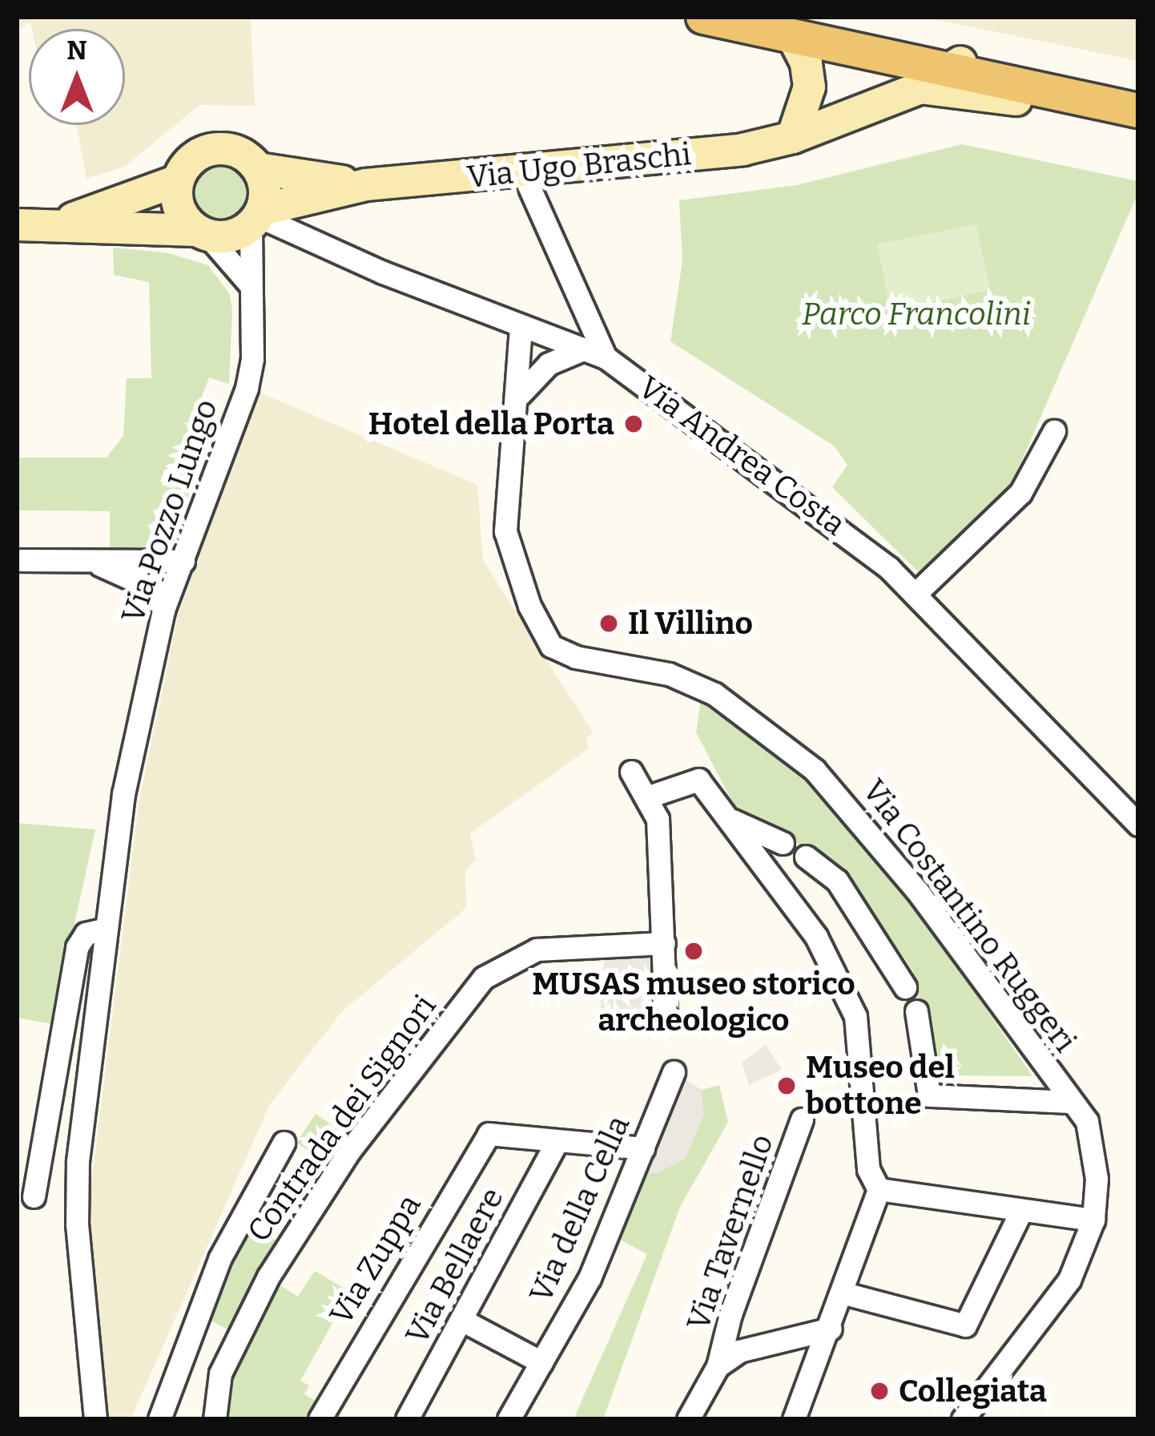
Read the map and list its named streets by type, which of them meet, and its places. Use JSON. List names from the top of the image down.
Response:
{
  "streets": {
    "street": [
      "Via Ugo Braschi",
      "Via Andrea Costa",
      "Via Pozzo Lungo",
      "Via Costantino Ruggeri",
      "Contrada dei Signori",
      "Via della Cella",
      "Via Tavernello",
      "Via Zuppa",
      "Via Bellaere"
    ]
  },
  "crossings": [
    ["Via Ugo Braschi", "Via Andrea Costa"],
    ["Via Ugo Braschi", "Via Pozzo Lungo"],
    ["Via Andrea Costa", "Via Pozzo Lungo"],
    ["Via Zuppa", "Via Bellaere"]
  ],
  "parks": ["Parco Francolini"],
  "places": [
    "Hotel della Porta",
    "Il Villino",
    "MUSAS museo storico archeologico",
    "Museo del bottone",
    "Collegiata"
  ],
  "north": "top"
}
